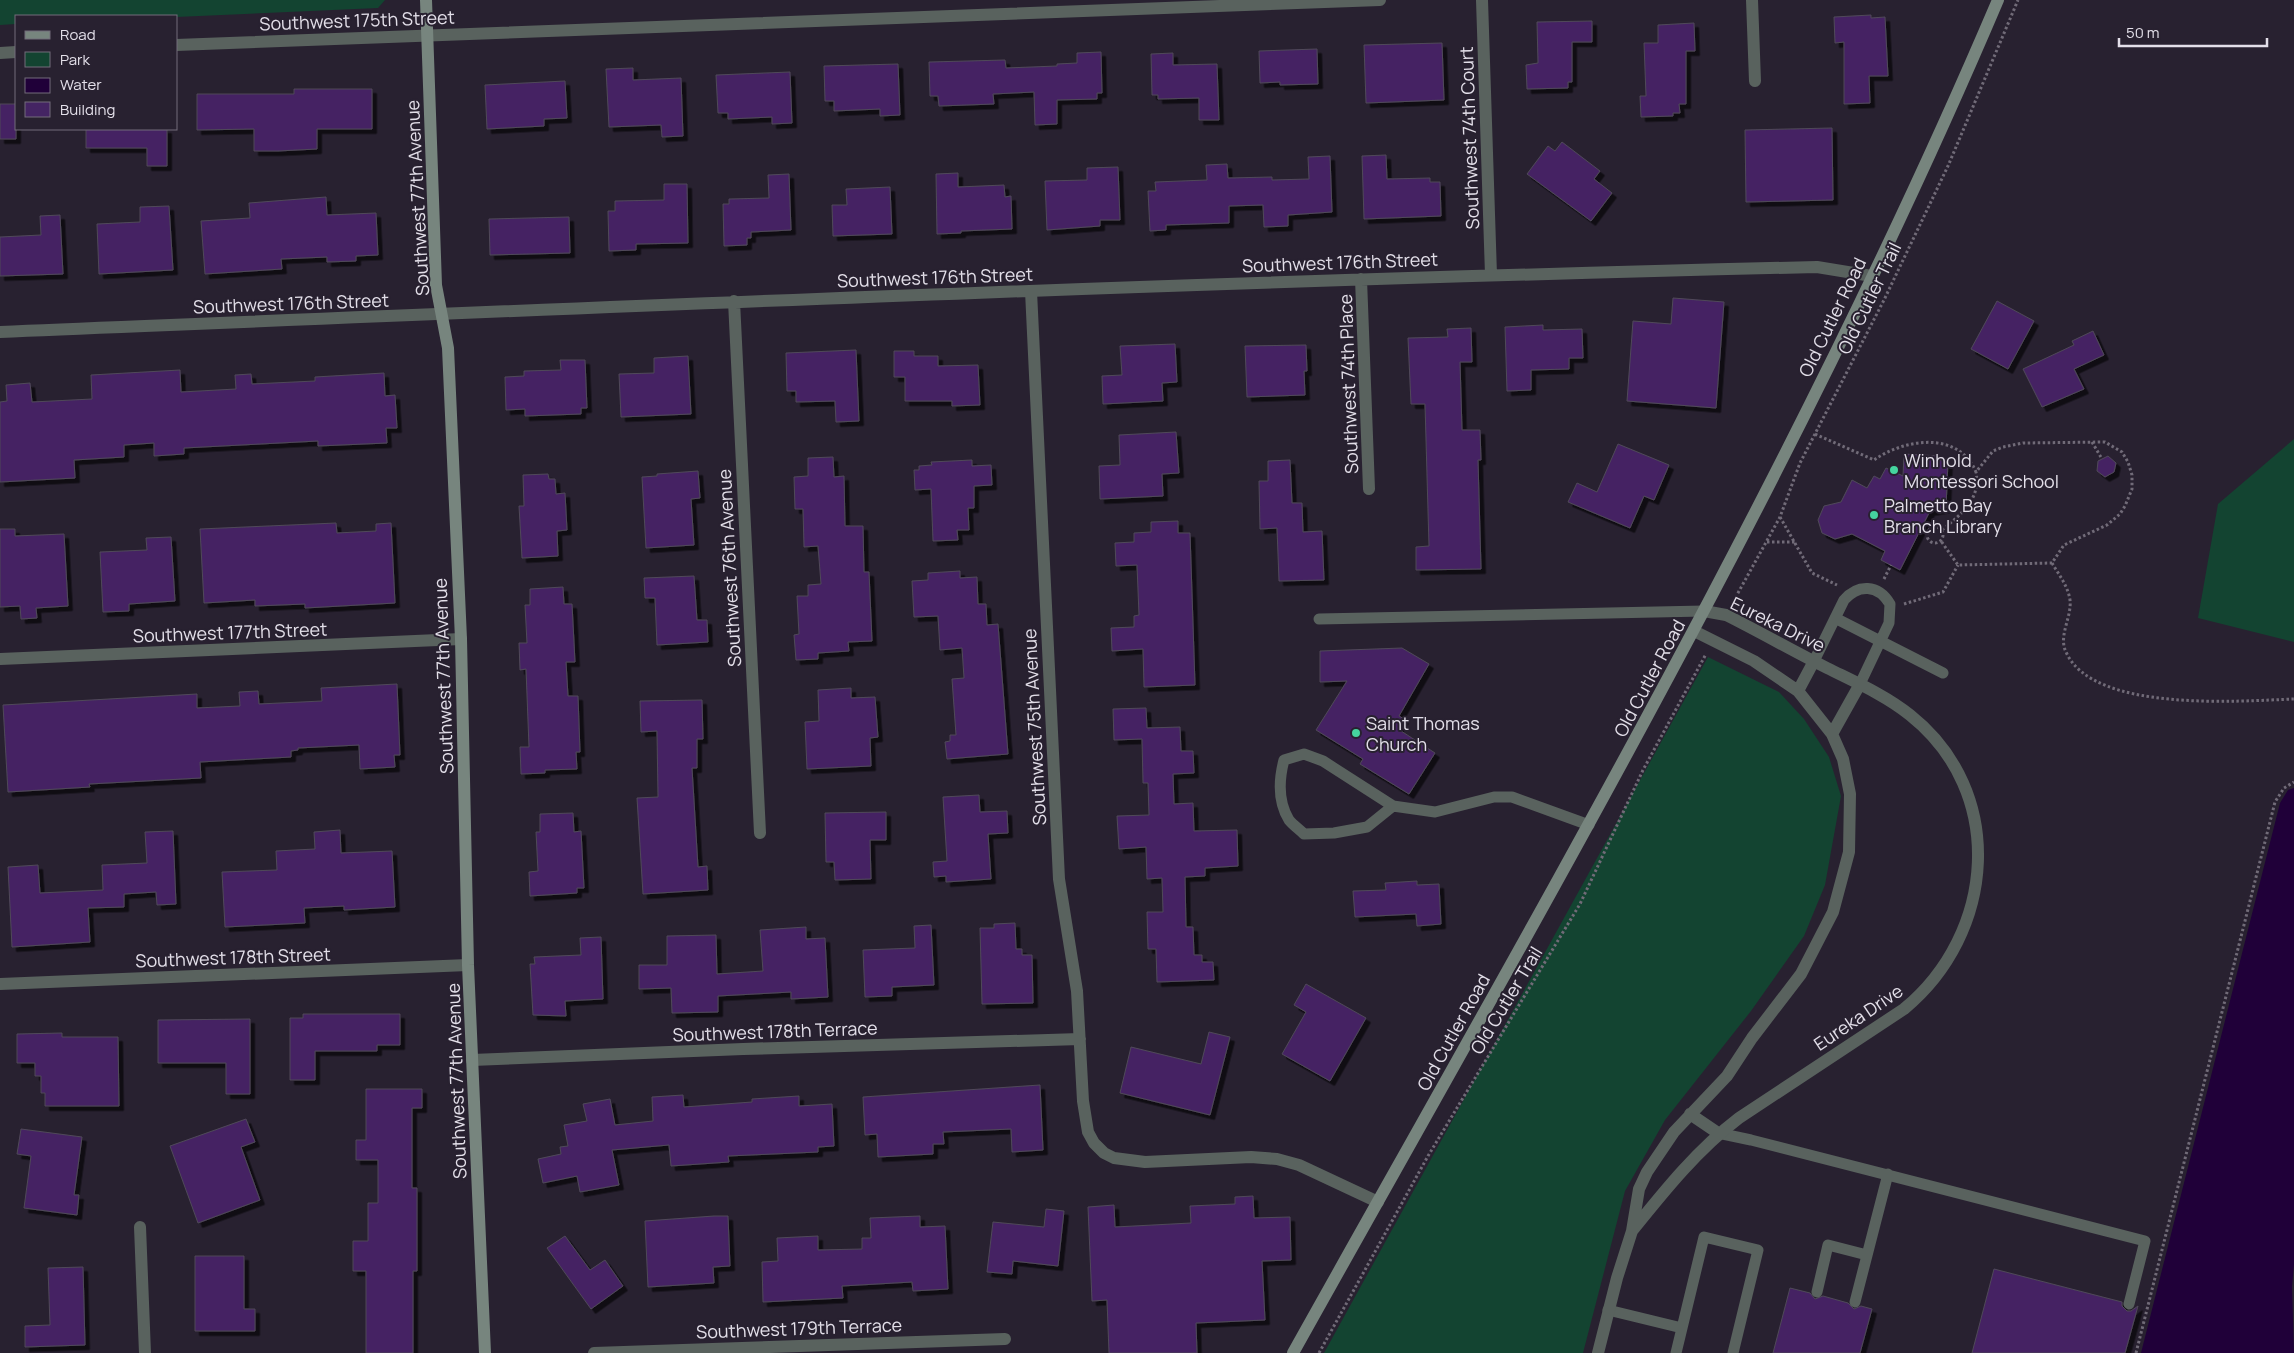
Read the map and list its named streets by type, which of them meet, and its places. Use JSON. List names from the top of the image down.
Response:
{
  "streets": {
    "main road": ["Southwest 77th Avenue", "Old Cutler Road"],
    "street": [
      "Southwest 175th Street",
      "Southwest 74th Court",
      "Southwest 176th Street",
      "Southwest 74th Place",
      "Southwest 76th Avenue",
      "Eureka Drive",
      "Southwest 177th Street",
      "Southwest 75th Avenue",
      "Southwest 178th Street",
      "Southwest 178th Terrace",
      "Southwest 179th Terrace"
    ],
    "path": ["Old Cutler Trail"]
  },
  "crossings": [
    ["Southwest 175th Street", "Southwest 77th Avenue"],
    ["Southwest 74th Court", "Southwest 176th Street"],
    ["Southwest 77th Avenue", "Southwest 176th Street"],
    ["Southwest 77th Avenue", "Southwest 177th Street"],
    ["Southwest 77th Avenue", "Southwest 178th Street"],
    ["Southwest 77th Avenue", "Southwest 178th Terrace"],
    ["Southwest 176th Street", "Old Cutler Road"],
    ["Southwest 176th Street", "Southwest 74th Place"],
    ["Southwest 176th Street", "Southwest 76th Avenue"],
    ["Southwest 176th Street", "Southwest 75th Avenue"],
    ["Old Cutler Road", "Eureka Drive"],
    ["Old Cutler Road", "Southwest 75th Avenue"],
    ["Southwest 75th Avenue", "Southwest 178th Terrace"]
  ],
  "places": ["Winhold Montessori School", "Palmetto Bay Branch Library", "Saint Thomas Church"],
  "legend": [
    "Road",
    "Park",
    "Water",
    "Building"
  ],
  "scale_bar": "50 m"
}
